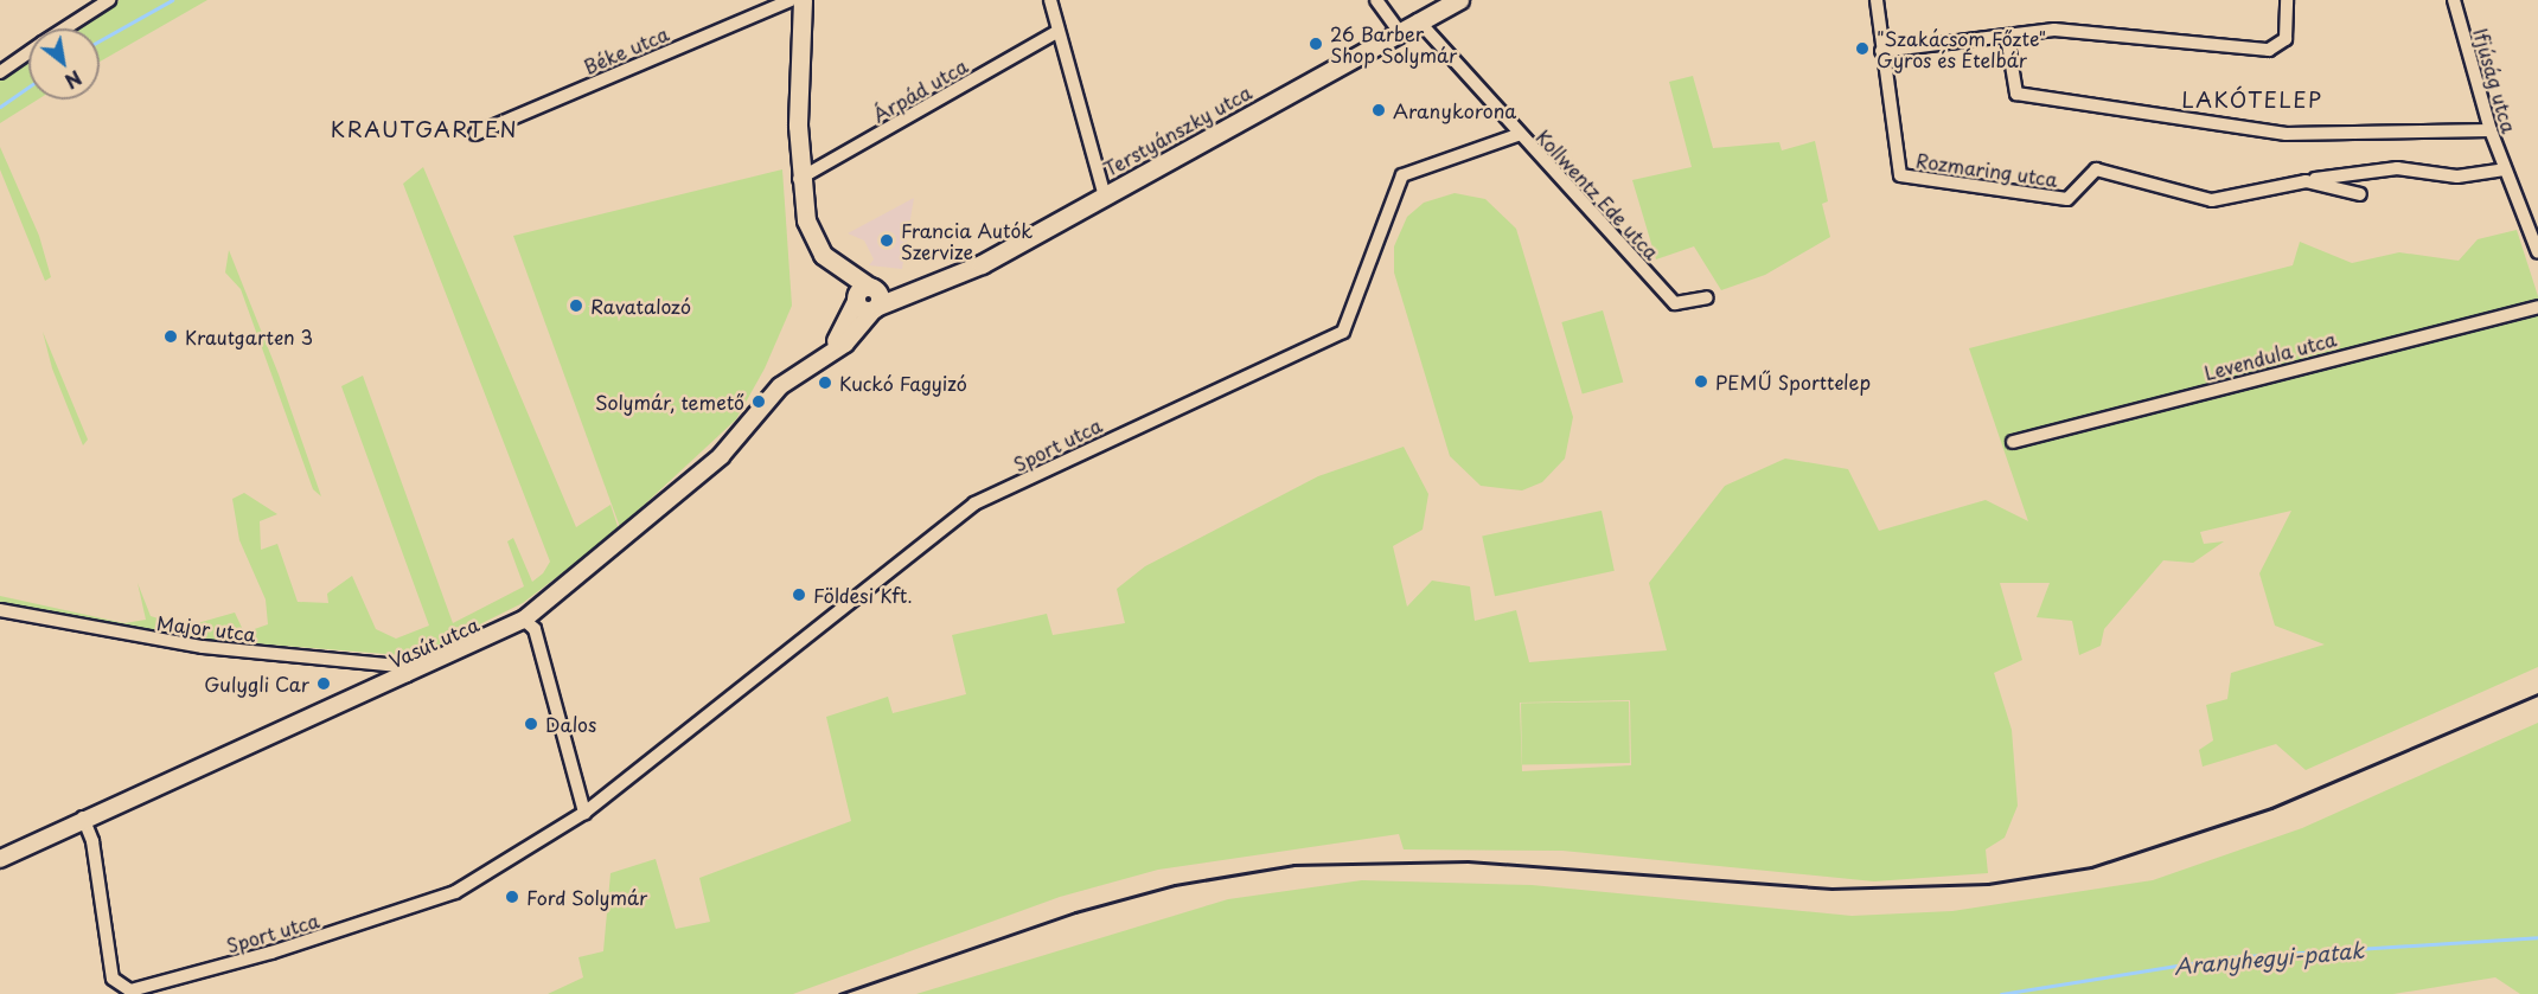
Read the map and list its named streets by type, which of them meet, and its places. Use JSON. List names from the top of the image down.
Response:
{
  "streets": {
    "main road": ["Terstyánszky utca"],
    "street": [
      "Béke utca",
      "Ifjúság utca",
      "Árpád utca",
      "Rozmaring utca",
      "Kollwentz Ede utca",
      "Levendula utca",
      "Sport utca",
      "Major utca",
      "Vasút utca"
    ]
  },
  "crossings": [
    ["Ifjúság utca", "Rozmaring utca"],
    ["Terstyánszky utca", "Kollwentz Ede utca"],
    ["Terstyánszky utca", "Vasút utca"],
    ["Kollwentz Ede utca", "Sport utca"],
    ["Sport utca", "Vasút utca"],
    ["Major utca", "Vasút utca"]
  ],
  "districts": ["LAKÓTELEP", "KRAUTGARTEN"],
  "water": ["Aranyhegyi-patak"],
  "places": [
    "26 Barber Shop Solymár",
    "\"Szakácsom Főzte\" Gyros és Ételbár",
    "Aranykorona",
    "Francia Autók Szervize",
    "Ravatalozó",
    "Krautgarten 3",
    "PEMŰ Sporttelep",
    "Kuckó Fagyizó",
    "Solymár, temető",
    "Földesi Kft.",
    "Gulygli Car",
    "Dalos",
    "Ford Solymár"
  ],
  "north": "bottom right"
}
